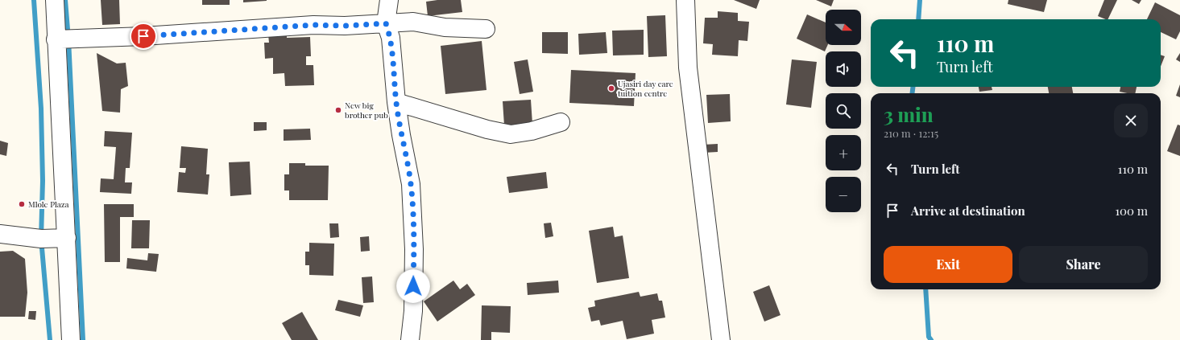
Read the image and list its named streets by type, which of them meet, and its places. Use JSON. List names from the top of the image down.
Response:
{
  "places": ["Ujasiri day care tuition centre", "New big brother pub", "Mlole Plaza"],
  "north": "right",
  "page": {
    "map_buttons": ["+", "−"],
    "turn": ["110 m", "Turn left"],
    "heading": ["3 min", "210 m · 12:15"],
    "list": [
      {
        "name": "Turn left",
        "value": "110 m"
      },
      {
        "name": "Arrive at destination",
        "value": "100 m"
      }
    ],
    "buttons": ["Exit", "Share"]
  }
}
